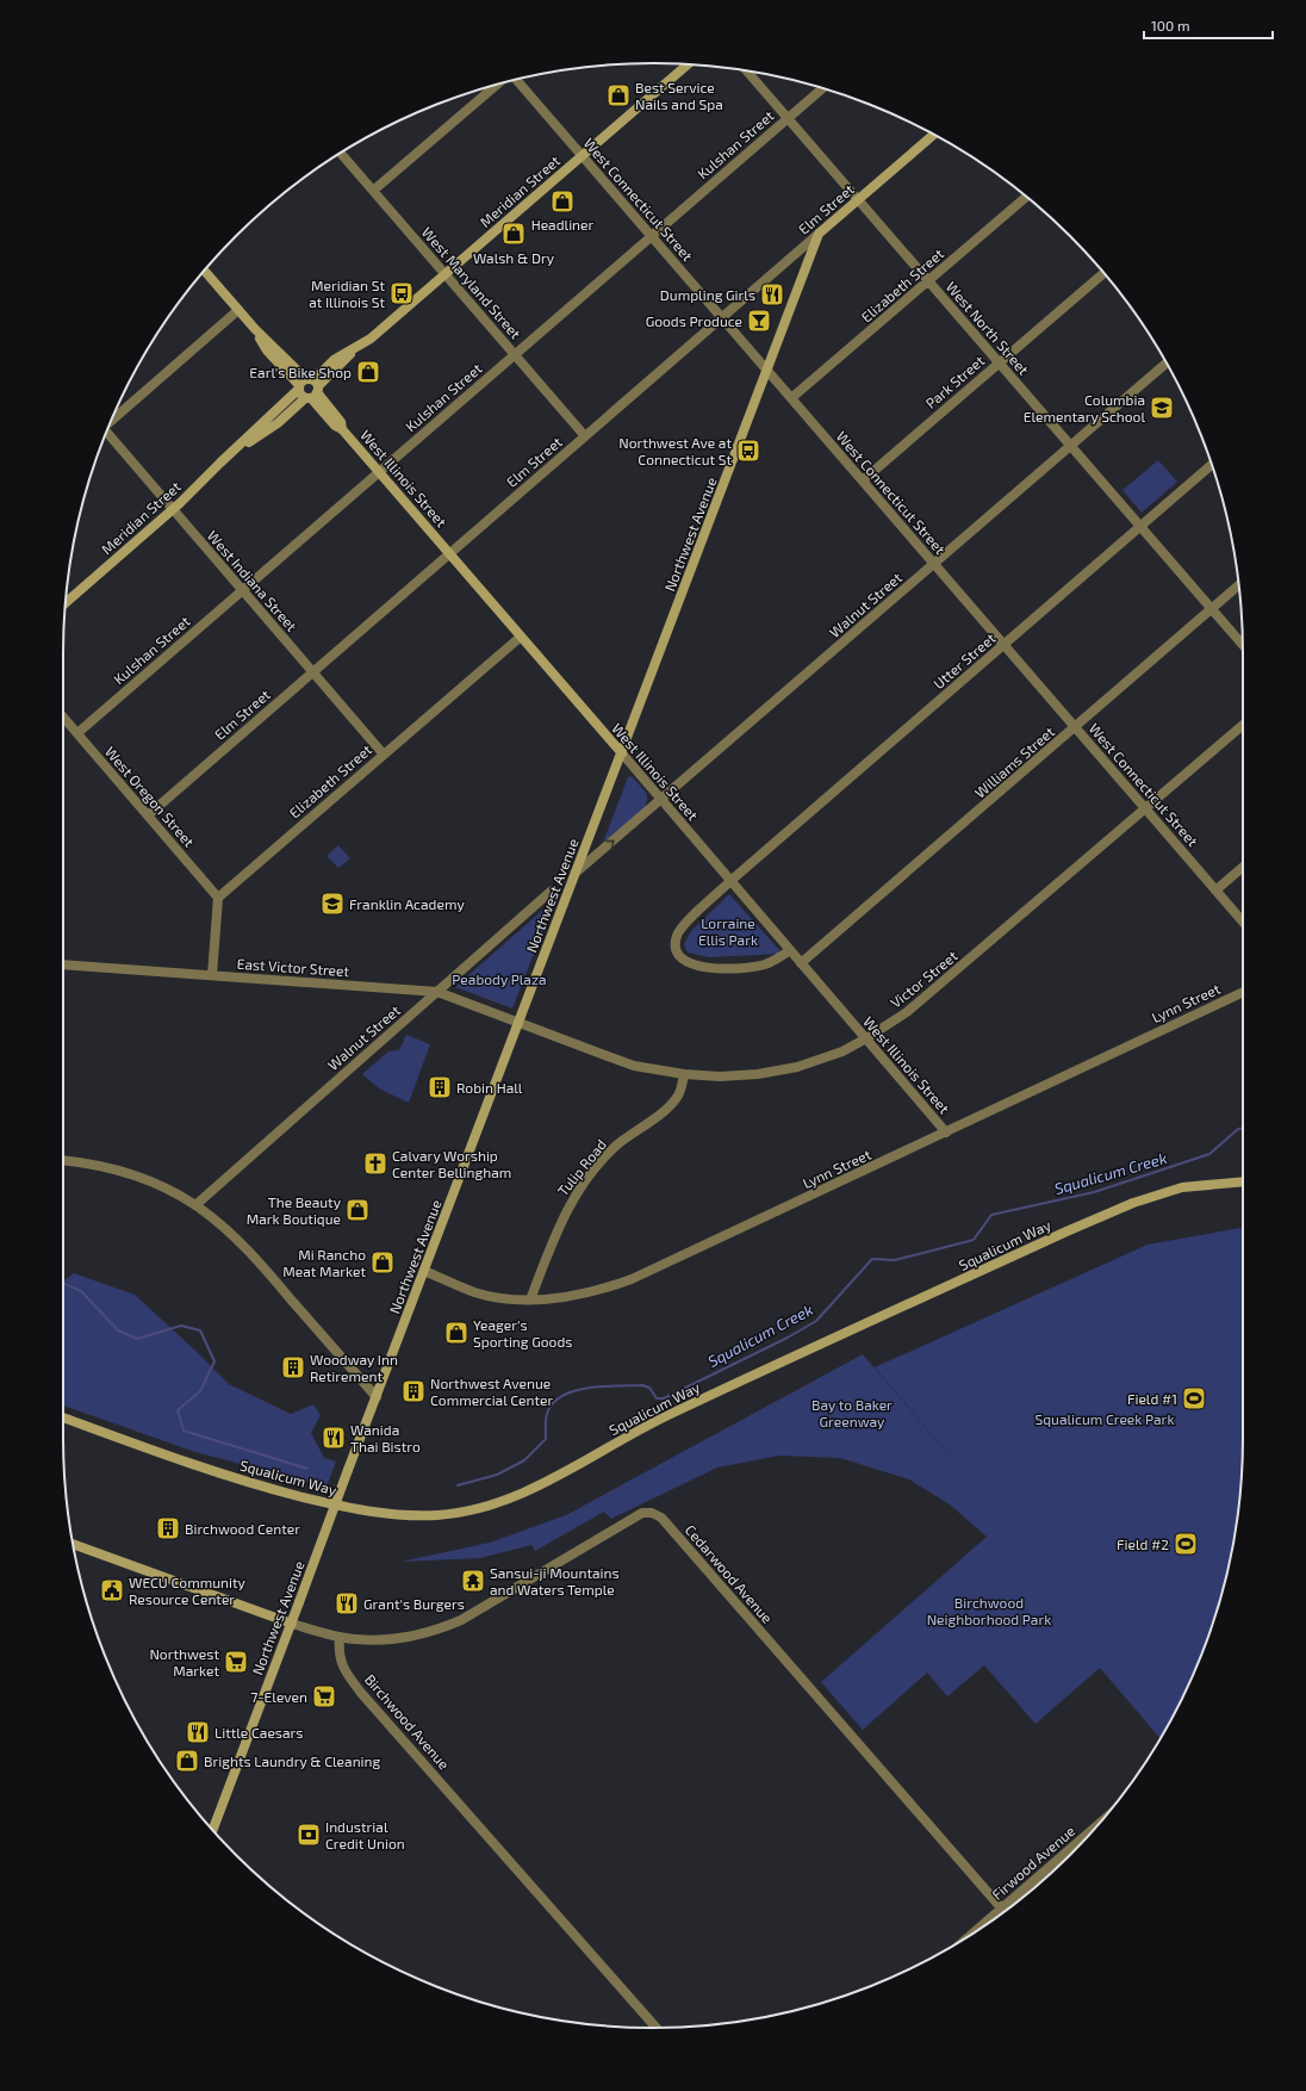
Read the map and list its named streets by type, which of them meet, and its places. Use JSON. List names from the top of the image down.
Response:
{
  "streets": {
    "street": [
      "Kulshan Street",
      "Meridian Street",
      "West Connecticut Street",
      "Elm Street",
      "West Maryland Street",
      "Elizabeth Street",
      "West North Street",
      "Park Street",
      "West Illinois Street",
      "Northwest Avenue",
      "West Indiana Street",
      "Walnut Street",
      "Utter Street",
      "Williams Street",
      "West Oregon Street",
      "East Victor Street",
      "Victor Street",
      "Lynn Street",
      "Tulip Road",
      "Squalicum Way",
      "Cedarwood Avenue",
      "Birchwood Avenue",
      "Firwood Avenue"
    ]
  },
  "crossings": [
    ["Kulshan Street", "West Connecticut Street"],
    ["Kulshan Street", "West Maryland Street"],
    ["Kulshan Street", "West North Street"],
    ["Kulshan Street", "West Illinois Street"],
    ["Kulshan Street", "West Indiana Street"],
    ["Kulshan Street", "West Oregon Street"],
    ["Meridian Street", "West Connecticut Street"],
    ["Meridian Street", "West Maryland Street"],
    ["Meridian Street", "West Illinois Street"],
    ["Meridian Street", "West Indiana Street"],
    ["West Connecticut Street", "Elm Street"],
    ["West Connecticut Street", "Elizabeth Street"],
    ["West Connecticut Street", "Park Street"],
    ["West Connecticut Street", "Northwest Avenue"],
    ["West Connecticut Street", "Walnut Street"],
    ["West Connecticut Street", "Utter Street"],
    ["West Connecticut Street", "Williams Street"],
    ["West Connecticut Street", "Victor Street"],
    ["Elm Street", "West Maryland Street"],
    ["Elm Street", "West North Street"],
    ["Elm Street", "West Illinois Street"],
    ["Elm Street", "Northwest Avenue"],
    ["Elm Street", "West Indiana Street"],
    ["Elm Street", "West Oregon Street"],
    ["Elizabeth Street", "West North Street"],
    ["Elizabeth Street", "West Illinois Street"],
    ["Elizabeth Street", "West Indiana Street"],
    ["Elizabeth Street", "West Oregon Street"],
    ["West North Street", "Park Street"],
    ["West North Street", "Walnut Street"],
    ["West North Street", "Utter Street"],
    ["West North Street", "Williams Street"],
    ["West Illinois Street", "Northwest Avenue"],
    ["West Illinois Street", "Walnut Street"],
    ["West Illinois Street", "Utter Street"],
    ["West Illinois Street", "Williams Street"],
    ["West Illinois Street", "Victor Street"],
    ["West Illinois Street", "Lynn Street"],
    ["Northwest Avenue", "Walnut Street"],
    ["Northwest Avenue", "East Victor Street"],
    ["Northwest Avenue", "Victor Street"],
    ["Northwest Avenue", "Lynn Street"],
    ["Walnut Street", "East Victor Street"],
    ["East Victor Street", "Victor Street"],
    ["Victor Street", "Tulip Road"],
    ["Lynn Street", "Tulip Road"],
    ["Cedarwood Avenue", "Birchwood Avenue"]
  ],
  "water": ["Squalicum Creek"],
  "parks": [
    "Lorraine Ellis Park",
    "Peabody Plaza",
    "Bay to Baker Greenway",
    "Squalicum Creek Park",
    "Birchwood Neighborhood Park"
  ],
  "places": {
    "shop": [
      "Best Service Nails and Spa",
      "Headliner",
      "Walsh & Dry",
      "Earl's Bike Shop",
      "The Beauty Mark Boutique",
      "Mi Rancho Meat Market",
      "Yeager's Sporting Goods",
      "Brights Laundry & Cleaning"
    ],
    "bus stop": ["Meridian St at Illinois St", "Northwest Ave at Connecticut St"],
    "restaurant": [
      "Dumpling Girls",
      "Wanida Thai Bistro",
      "Grant's Burgers",
      "Little Caesars"
    ],
    "bar": ["Goods Produce"],
    "school or university": ["Columbia Elementary School", "Franklin Academy"],
    "building": [
      "Robin Hall",
      "Woodway Inn Retirement",
      "Northwest Avenue Commercial Center",
      "Birchwood Center"
    ],
    "church": ["Calvary Worship Center Bellingham"],
    "sports": ["Field #1", "Field #2"],
    "temple": ["Sansui-ji Mountains and Waters Temple"],
    "public building": ["WECU Community Resource Center"],
    "supermarket": ["Northwest Market", "7-Eleven"],
    "bank": ["Industrial Credit Union"]
  },
  "scale_bar": "100 m"
}
